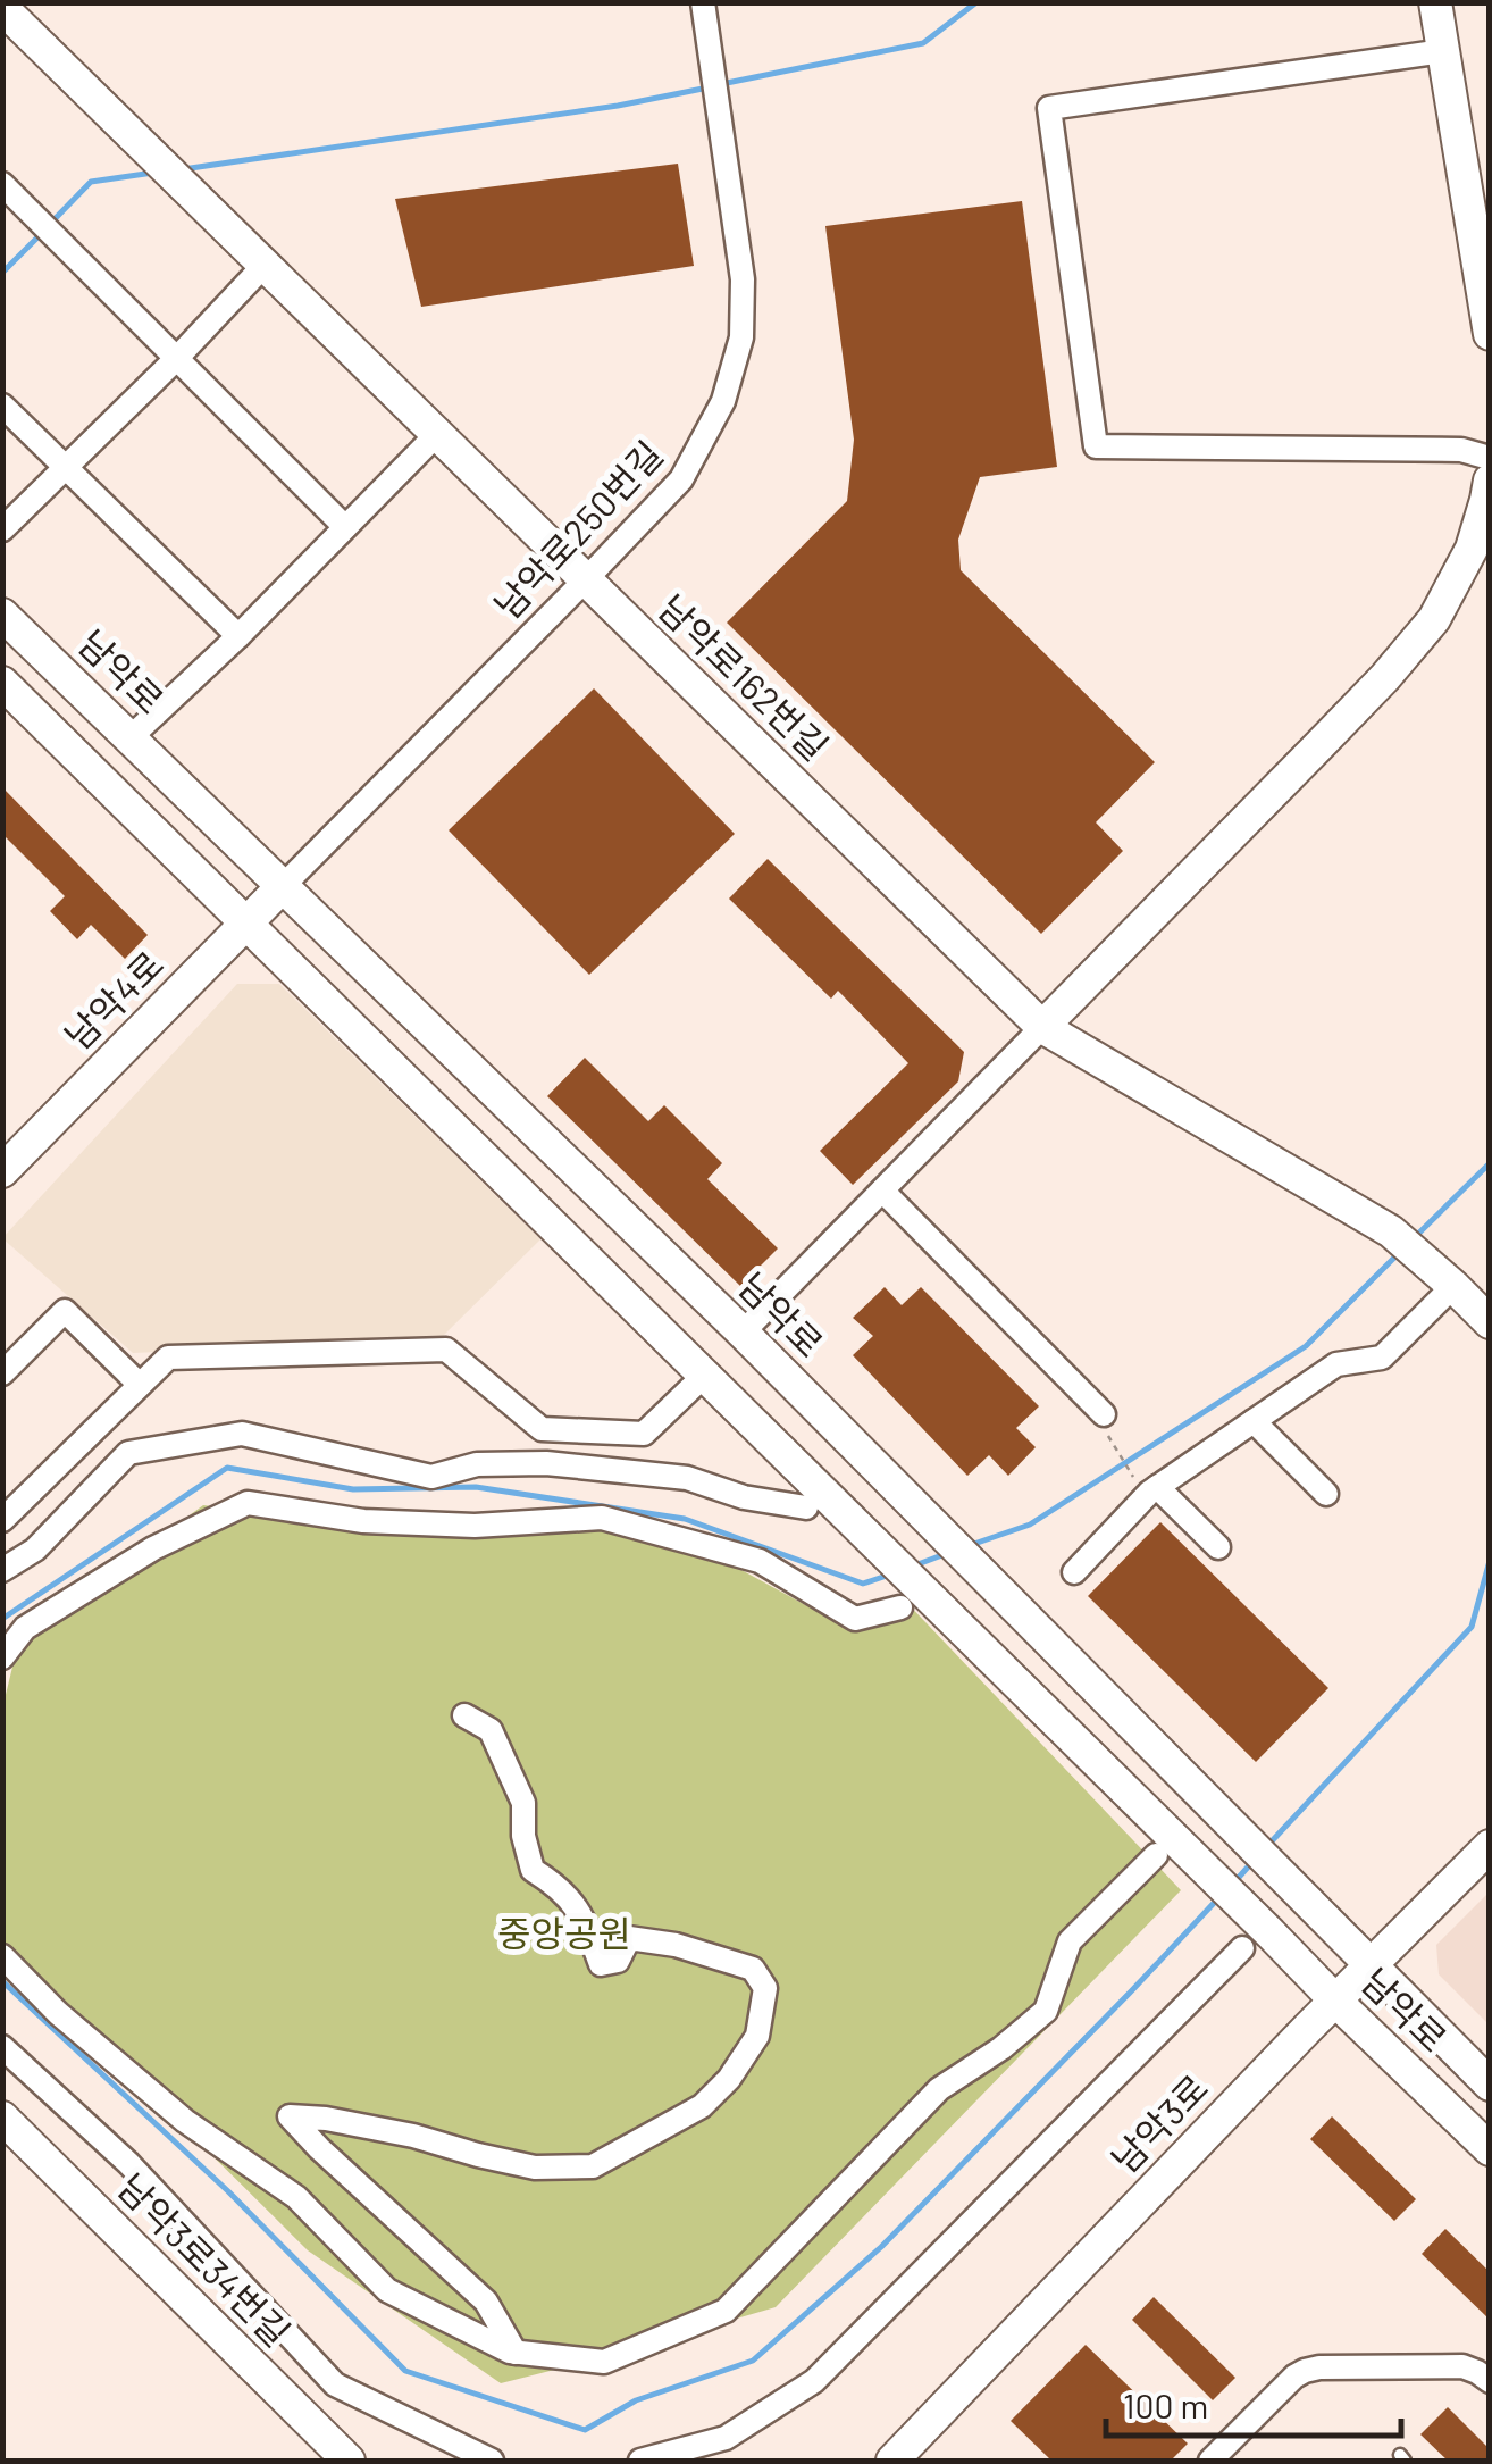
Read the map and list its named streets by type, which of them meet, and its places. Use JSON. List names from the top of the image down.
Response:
{
  "streets": {
    "street": [
      "남악로250번길",
      "남악로",
      "남악로162번길",
      "남악4로",
      "남악3로",
      "남악3로34번길"
    ]
  },
  "crossings": [
    ["남악로250번길", "남악로"],
    ["남악로250번길", "남악로162번길"],
    ["남악로250번길", "남악4로"],
    ["남악로", "남악4로"],
    ["남악로", "남악3로"]
  ],
  "parks": ["중앙공원"],
  "scale_bar": "100 m"
}
